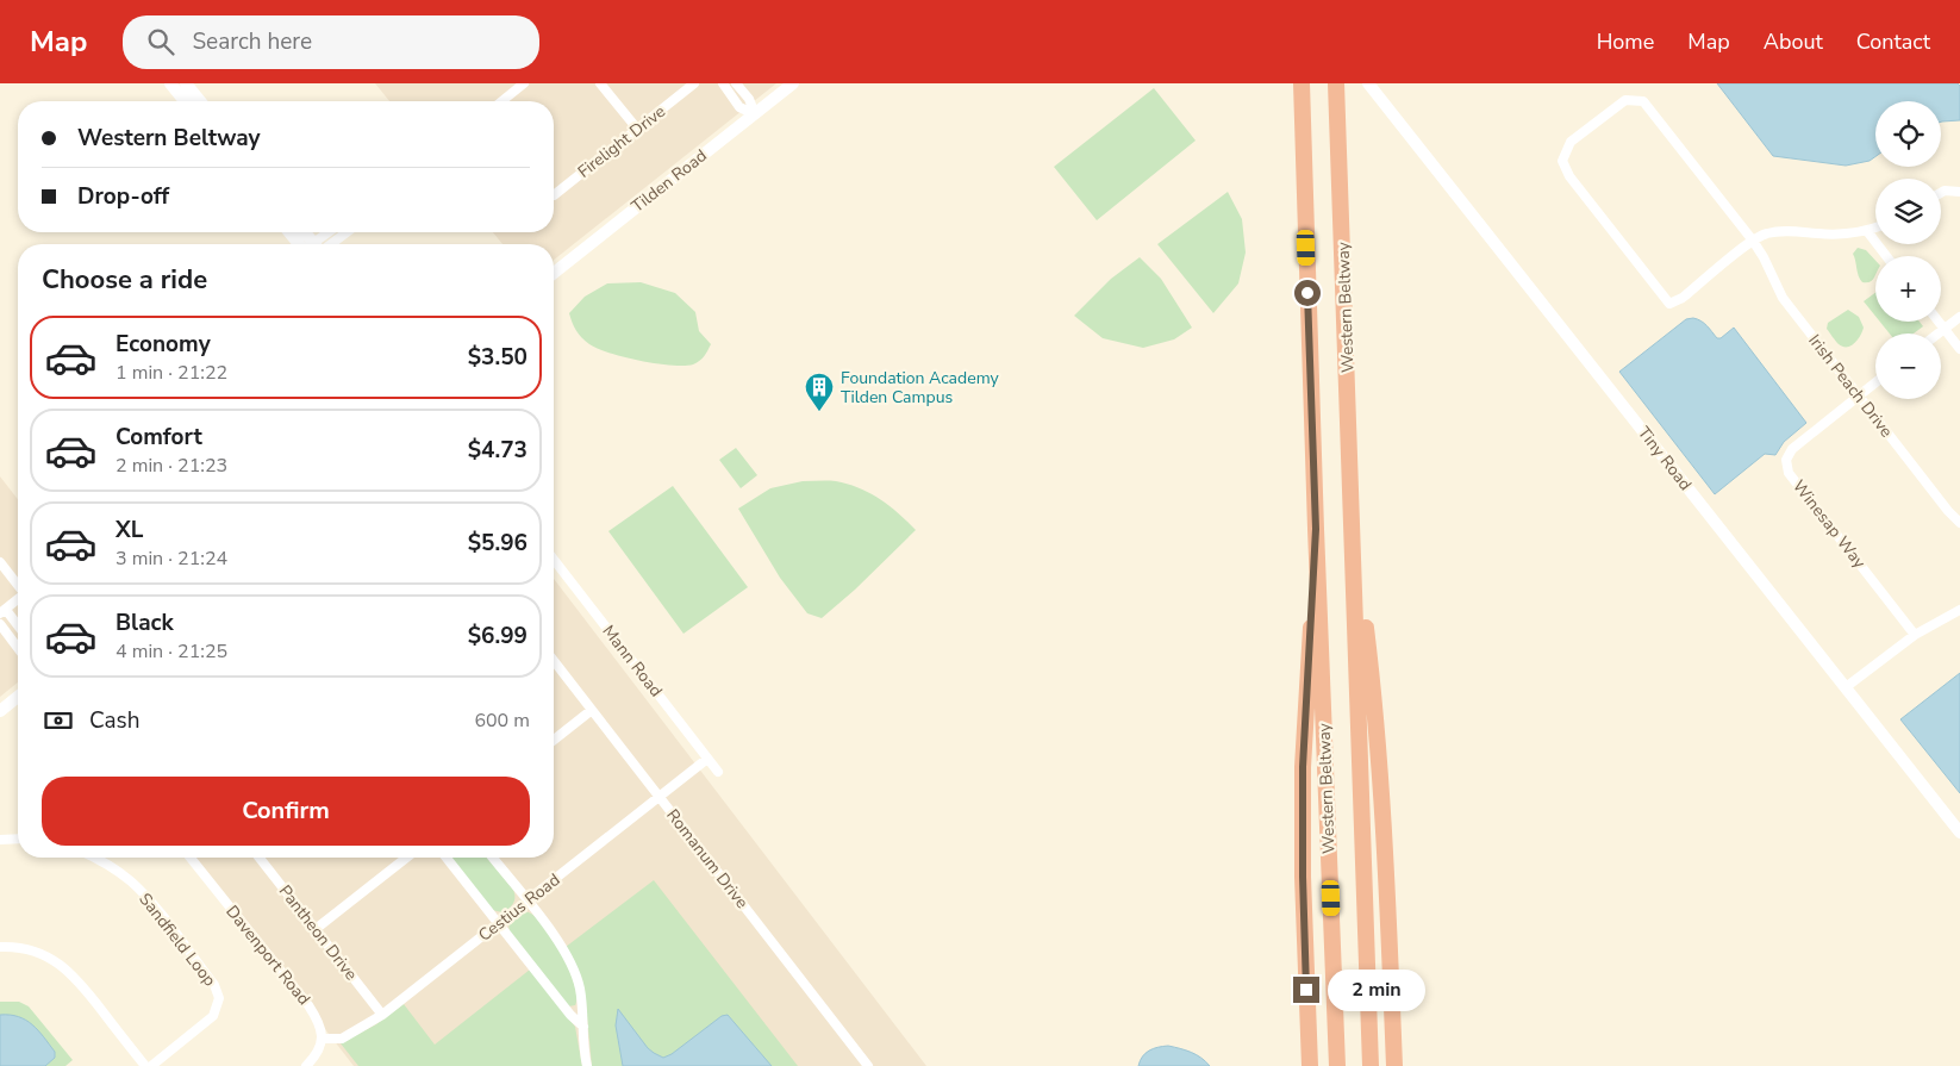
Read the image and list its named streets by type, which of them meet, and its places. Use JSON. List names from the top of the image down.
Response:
{
  "streets": {
    "highway": ["Western Beltway"],
    "street": [
      "Firelight Drive",
      "Tilden Road",
      "Irish Peach Drive",
      "Tiny Road",
      "Winesap Way",
      "Mann Road",
      "Romanum Drive",
      "Cestius Road",
      "Pantheon Drive",
      "Sandfield Loop",
      "Davenport Road"
    ]
  },
  "crossings": [
    ["Irish Peach Drive", "Winesap Way"],
    ["Mann Road", "Cestius Road"],
    ["Romanum Drive", "Cestius Road"],
    ["Cestius Road", "Pantheon Drive"],
    ["Cestius Road", "Davenport Road"]
  ],
  "places": {
    "building": ["Foundation Academy Tilden Campus"]
  },
  "page": {
    "header": "Map",
    "search": "Search here",
    "nav": [
      "Home",
      "Map",
      "About",
      "Contact"
    ],
    "map_buttons": ["+", "−"],
    "banner": ["Western Beltway", "Drop-off"],
    "heading": "Choose a ride",
    "list": [
      {
        "name": "Economy",
        "note": "1 min · 21:22",
        "value": "$3.50"
      },
      {
        "name": "Comfort",
        "note": "2 min · 21:23",
        "value": "$4.73"
      },
      {
        "name": "XL",
        "note": "3 min · 21:24",
        "value": "$5.96"
      },
      {
        "name": "Black",
        "note": "4 min · 21:25",
        "value": "$6.99"
      }
    ],
    "pay": ["Cash", "600 m"],
    "buttons": "Confirm",
    "bubble": "2 min"
  }
}
